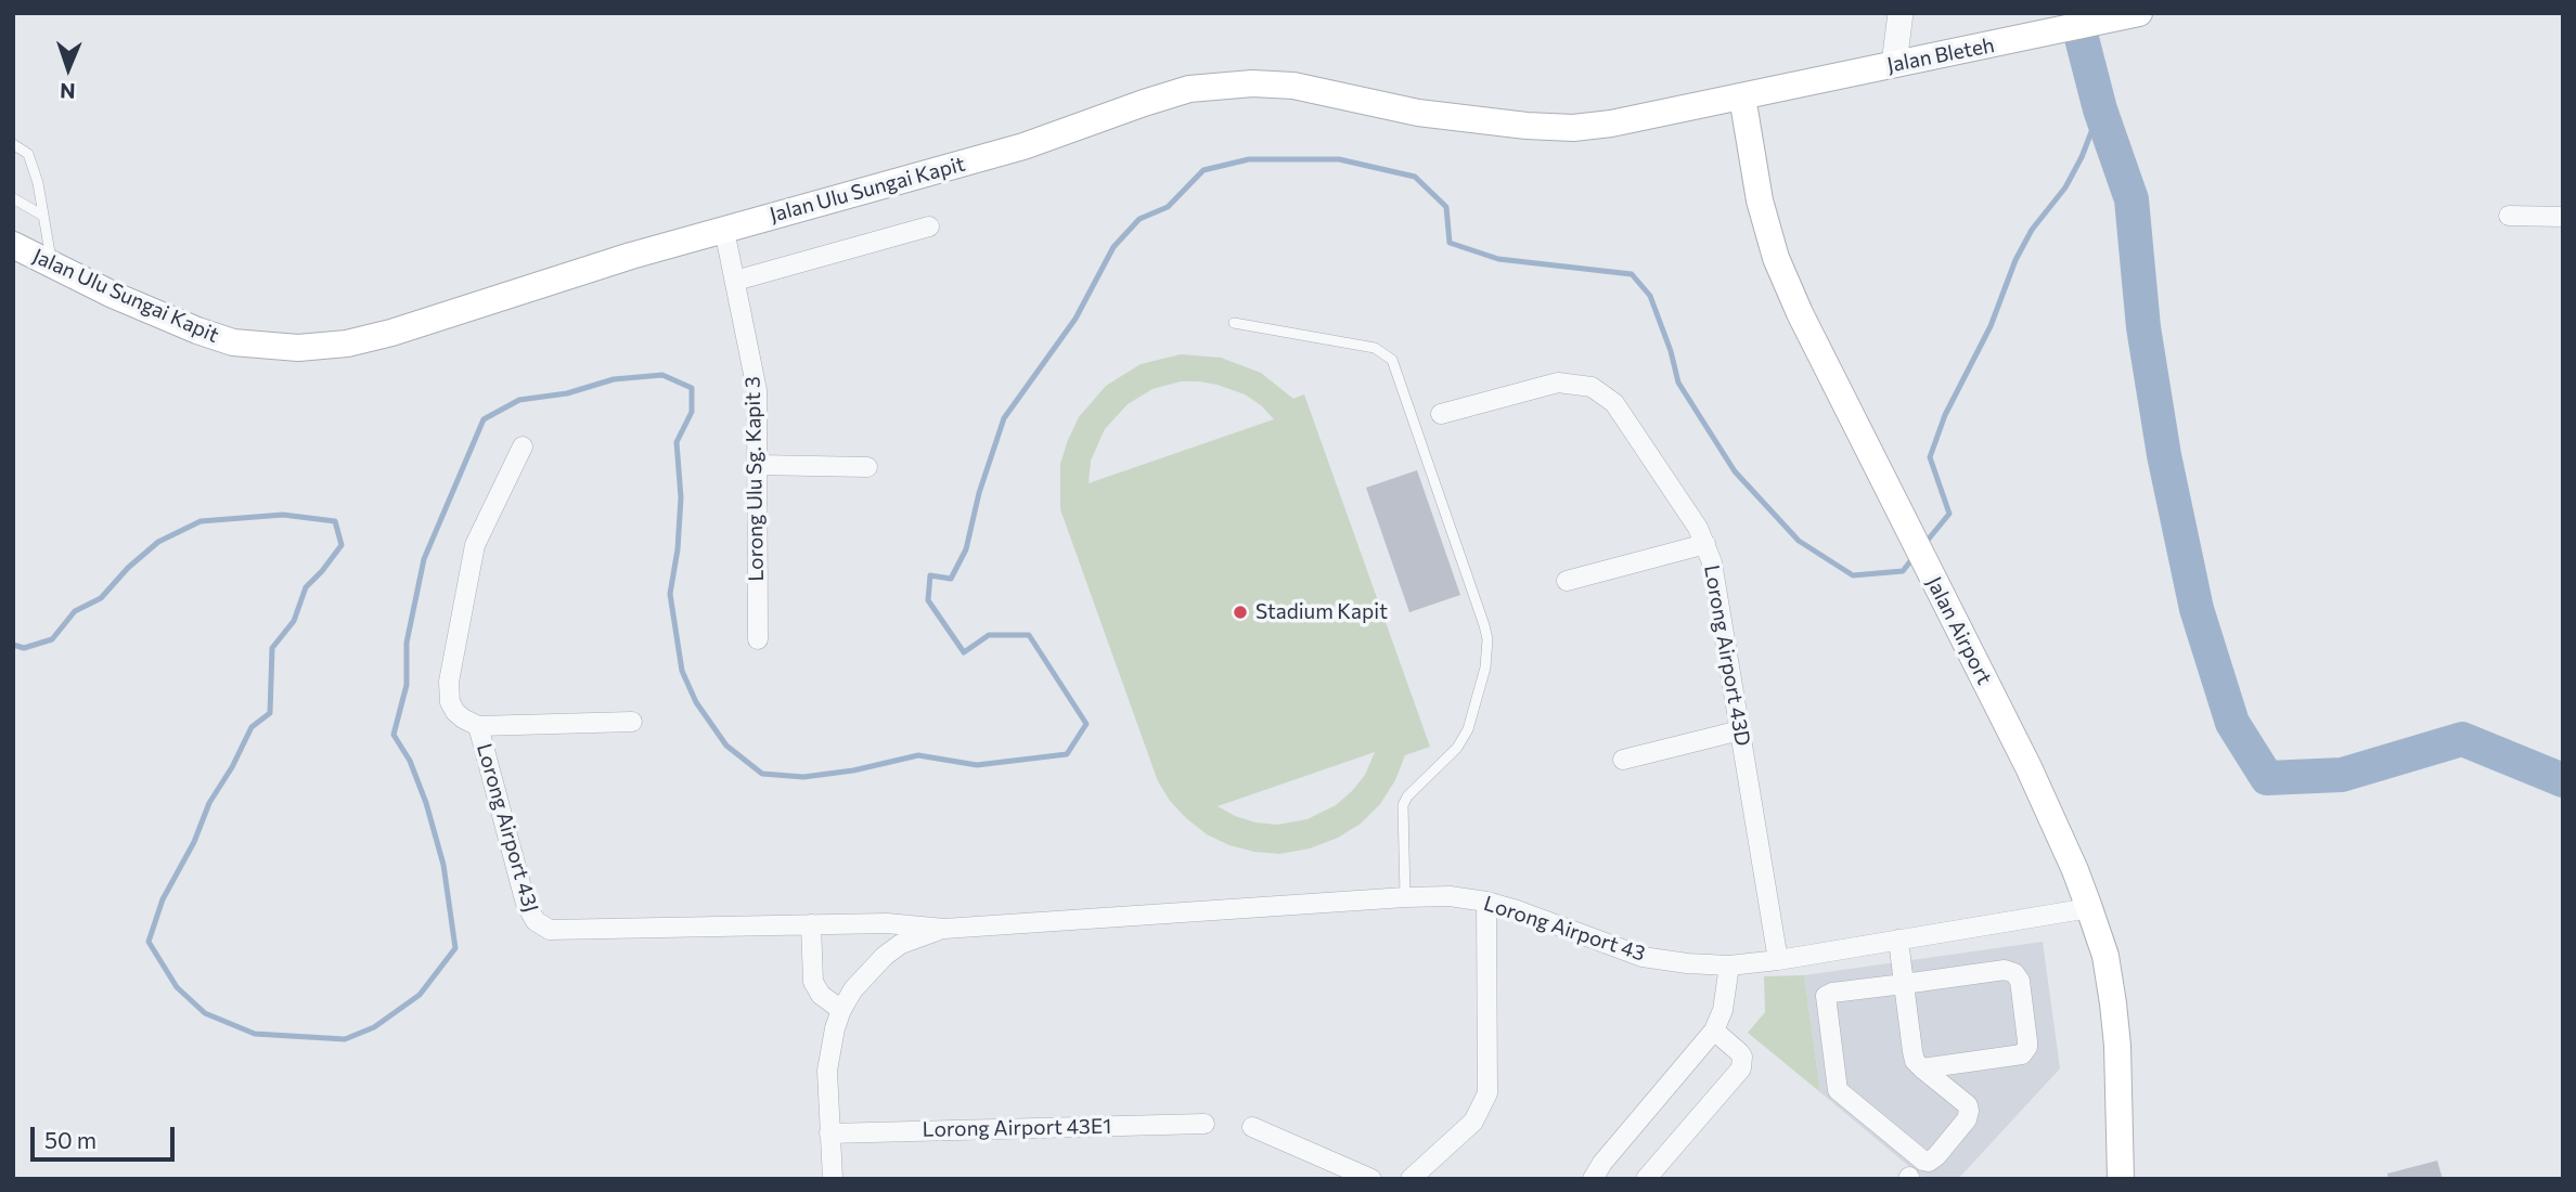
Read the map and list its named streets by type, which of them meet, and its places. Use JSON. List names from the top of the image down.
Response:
{
  "streets": {
    "main road": ["Jalan Bleteh", "Jalan Ulu Sungai Kapit", "Jalan Airport"],
    "street": [
      "Lorong Ulu Sg. Kapit 3",
      "Lorong Airport 43D",
      "Lorong Airport 43J",
      "Lorong Airport 43",
      "Lorong Airport 43E1"
    ]
  },
  "crossings": [
    ["Jalan Bleteh", "Jalan Ulu Sungai Kapit"],
    ["Jalan Bleteh", "Jalan Airport"],
    ["Jalan Ulu Sungai Kapit", "Lorong Ulu Sg. Kapit 3"],
    ["Jalan Ulu Sungai Kapit", "Jalan Airport"],
    ["Jalan Airport", "Lorong Airport 43"],
    ["Lorong Airport 43D", "Lorong Airport 43"]
  ],
  "places": ["Stadium Kapit"],
  "scale_bar": "50 m",
  "north": "bottom"
}
